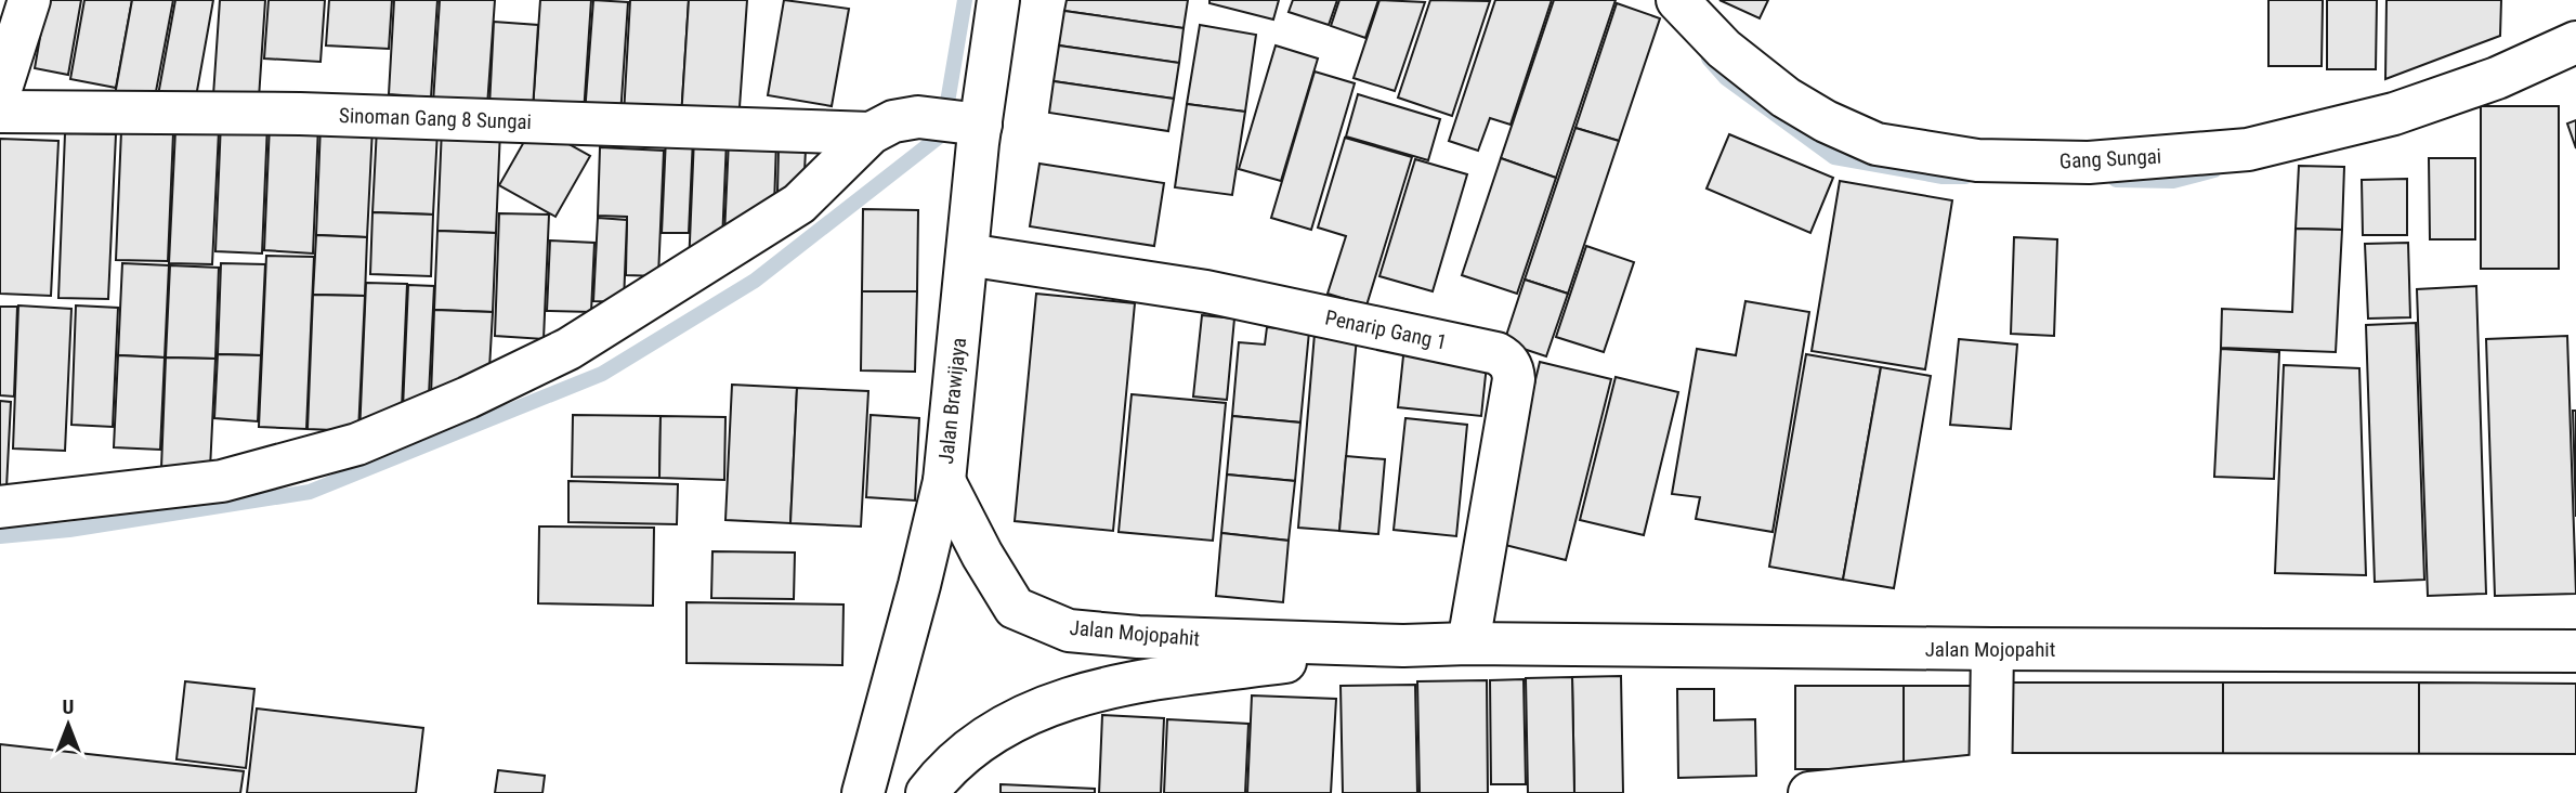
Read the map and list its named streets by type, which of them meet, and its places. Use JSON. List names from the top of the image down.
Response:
{
  "streets": {
    "street": [
      "Sinoman Gang 8 Sungai",
      "Gang Sungai",
      "Penarip Gang 1",
      "Jalan Brawijaya",
      "Jalan Mojopahit"
    ]
  },
  "crossings": [
    ["Penarip Gang 1", "Jalan Brawijaya"],
    ["Penarip Gang 1", "Jalan Mojopahit"],
    ["Jalan Brawijaya", "Jalan Mojopahit"]
  ],
  "north": "top"
}
